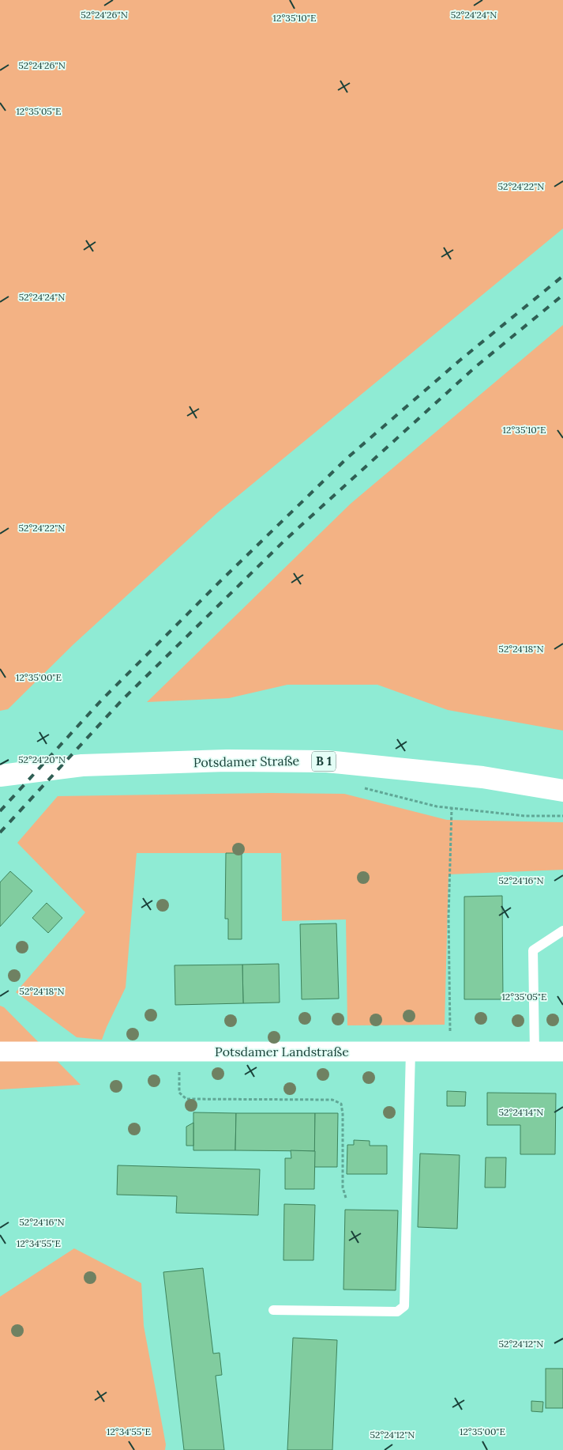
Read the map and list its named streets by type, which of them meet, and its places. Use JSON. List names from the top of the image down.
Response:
{
  "streets": {
    "main road": ["Potsdamer Straße", "B 1"],
    "street": ["Potsdamer Landstraße"]
  },
  "coordinates": [
    "52°24'24\"N",
    "52°24'26\"N",
    "12°35'10\"E",
    "12°35'05\"E",
    "52°24'22\"N",
    "52°24'18\"N",
    "12°35'00\"E",
    "52°24'20\"N",
    "52°24'16\"N",
    "52°24'14\"N",
    "12°34'55\"E",
    "52°24'12\"N"
  ]
}
